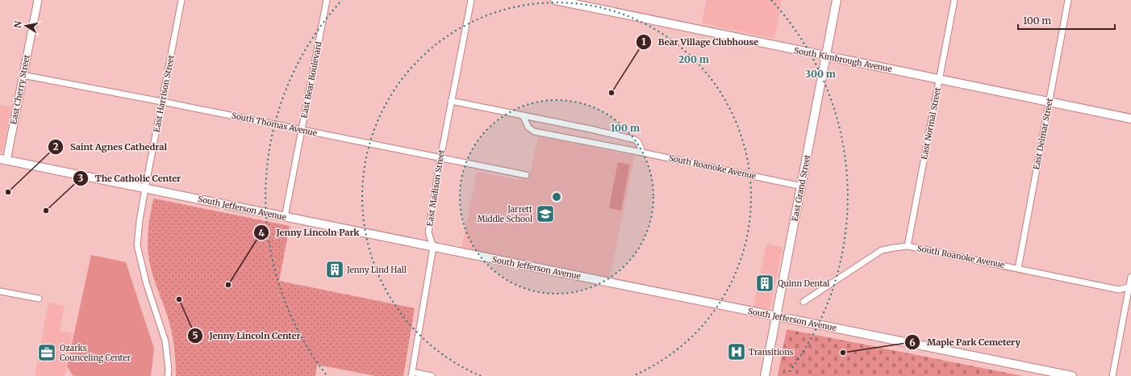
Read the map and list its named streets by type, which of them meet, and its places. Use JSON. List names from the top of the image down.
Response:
{
  "streets": {
    "main road": ["South Kimbrough Avenue", "East Grand Street", "South Jefferson Avenue"],
    "street": [
      "East Bear Boulevard",
      "East Cherry Street",
      "East Harrison Street",
      "East Normal Street",
      "South Thomas Avenue",
      "East Delmar Street",
      "South Roanoke Avenue",
      "East Madison Street"
    ]
  },
  "crossings": [
    ["South Kimbrough Avenue", "East Normal Street"],
    ["South Kimbrough Avenue", "East Delmar Street"],
    ["South Kimbrough Avenue", "East Grand Street"],
    ["East Bear Boulevard", "South Thomas Avenue"],
    ["East Bear Boulevard", "South Jefferson Avenue"],
    ["East Cherry Street", "South Thomas Avenue"],
    ["East Cherry Street", "South Jefferson Avenue"],
    ["East Harrison Street", "South Thomas Avenue"],
    ["East Harrison Street", "South Jefferson Avenue"],
    ["East Normal Street", "South Roanoke Avenue"],
    ["South Thomas Avenue", "East Madison Street"],
    ["East Delmar Street", "South Roanoke Avenue"],
    ["South Roanoke Avenue", "East Grand Street"],
    ["East Madison Street", "South Jefferson Avenue"],
    ["East Grand Street", "South Jefferson Avenue"]
  ],
  "places": {
    "other": [
      "Bear Village Clubhouse",
      "Saint Agnes Cathedral",
      "The Catholic Center",
      "Jenny Lincoln Park",
      "Jenny Lincoln Center",
      "Maple Park Cemetery"
    ],
    "school or university": ["Jarrett Middle School"],
    "building": ["Jenny Lind Hall", "Quinn Dental"],
    "hospital": ["Transitions"],
    "office": ["Ozarks Counceling Center"]
  },
  "scale_bar": "100 m",
  "north": "left",
  "rings": ["200 m", "300 m", "100 m"]
}
